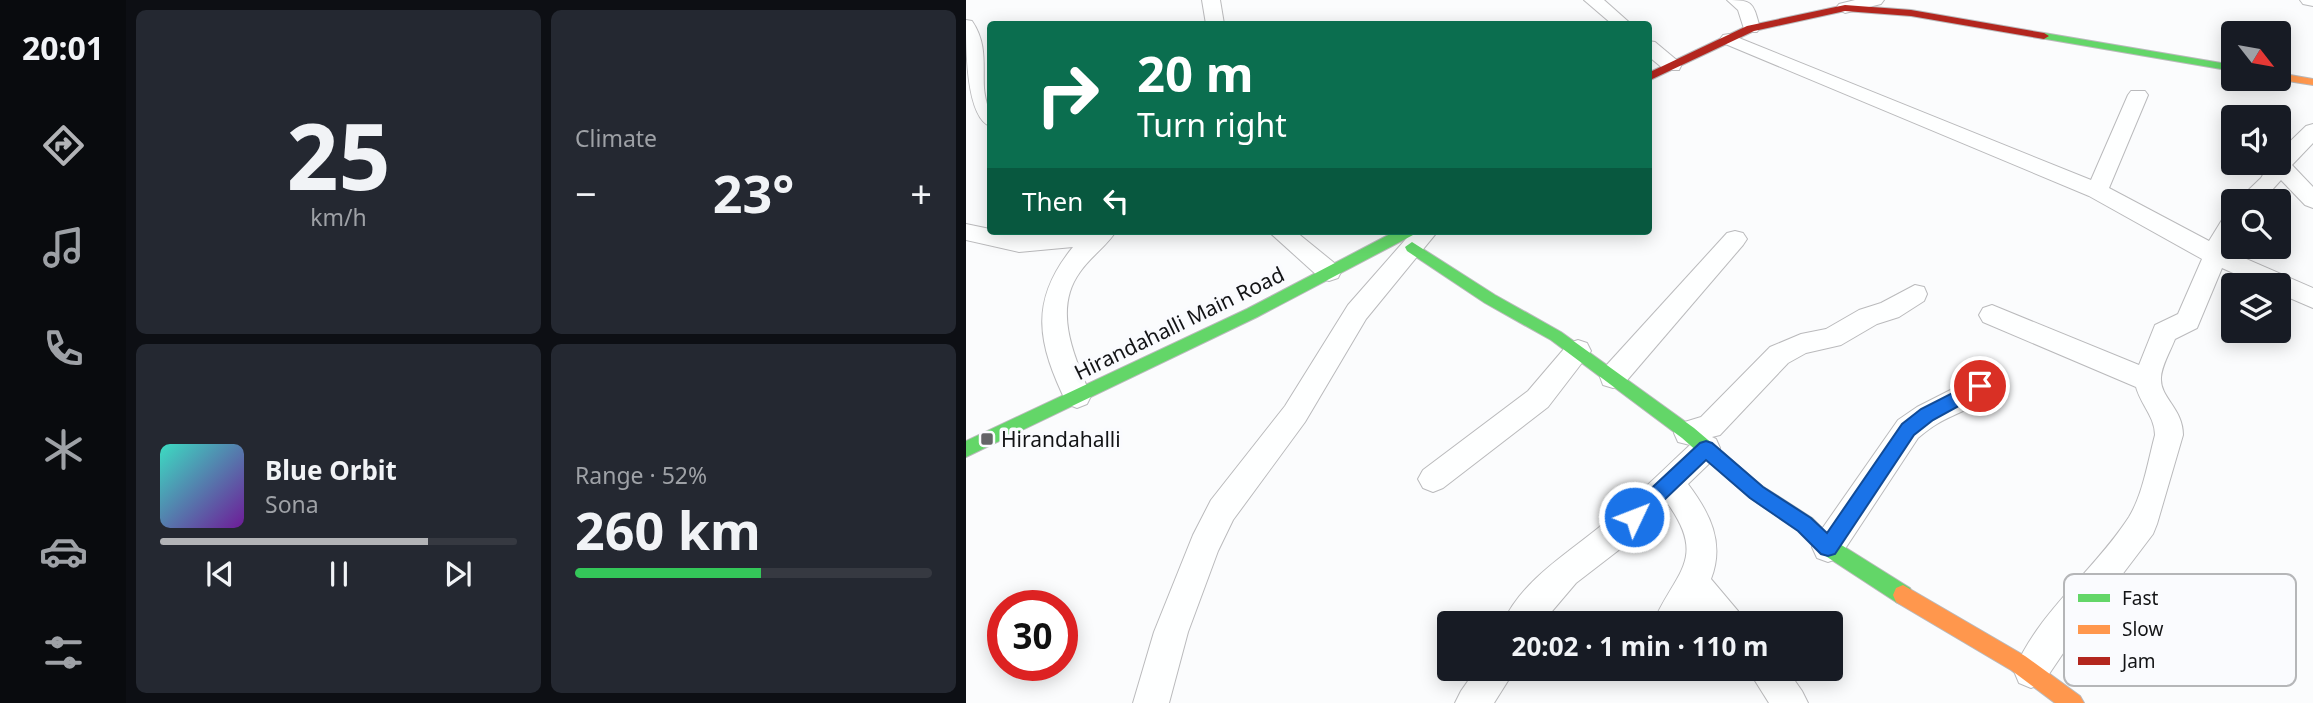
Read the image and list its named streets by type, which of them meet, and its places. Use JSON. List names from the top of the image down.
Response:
{
  "streets": {
    "main road": ["Hirandahalli Main Road"]
  },
  "places": {
    "transit": ["Hirandahalli"]
  },
  "legend": ["Fast", "Slow", "Jam"],
  "north": "bottom right",
  "page": {
    "tabs": "20:01",
    "tile": [
      ["25", "km/h"],
      "Climate",
      ["Range · 52%", "260 km"]
    ],
    "turn": ["20 m", "Turn right"],
    "heat": ["−", "23°", "+"],
    "then": "Then",
    "song": ["Blue Orbit", "Sona"],
    "limit": "30",
    "trip": "20:02 · 1 min · 110 m"
  }
}
